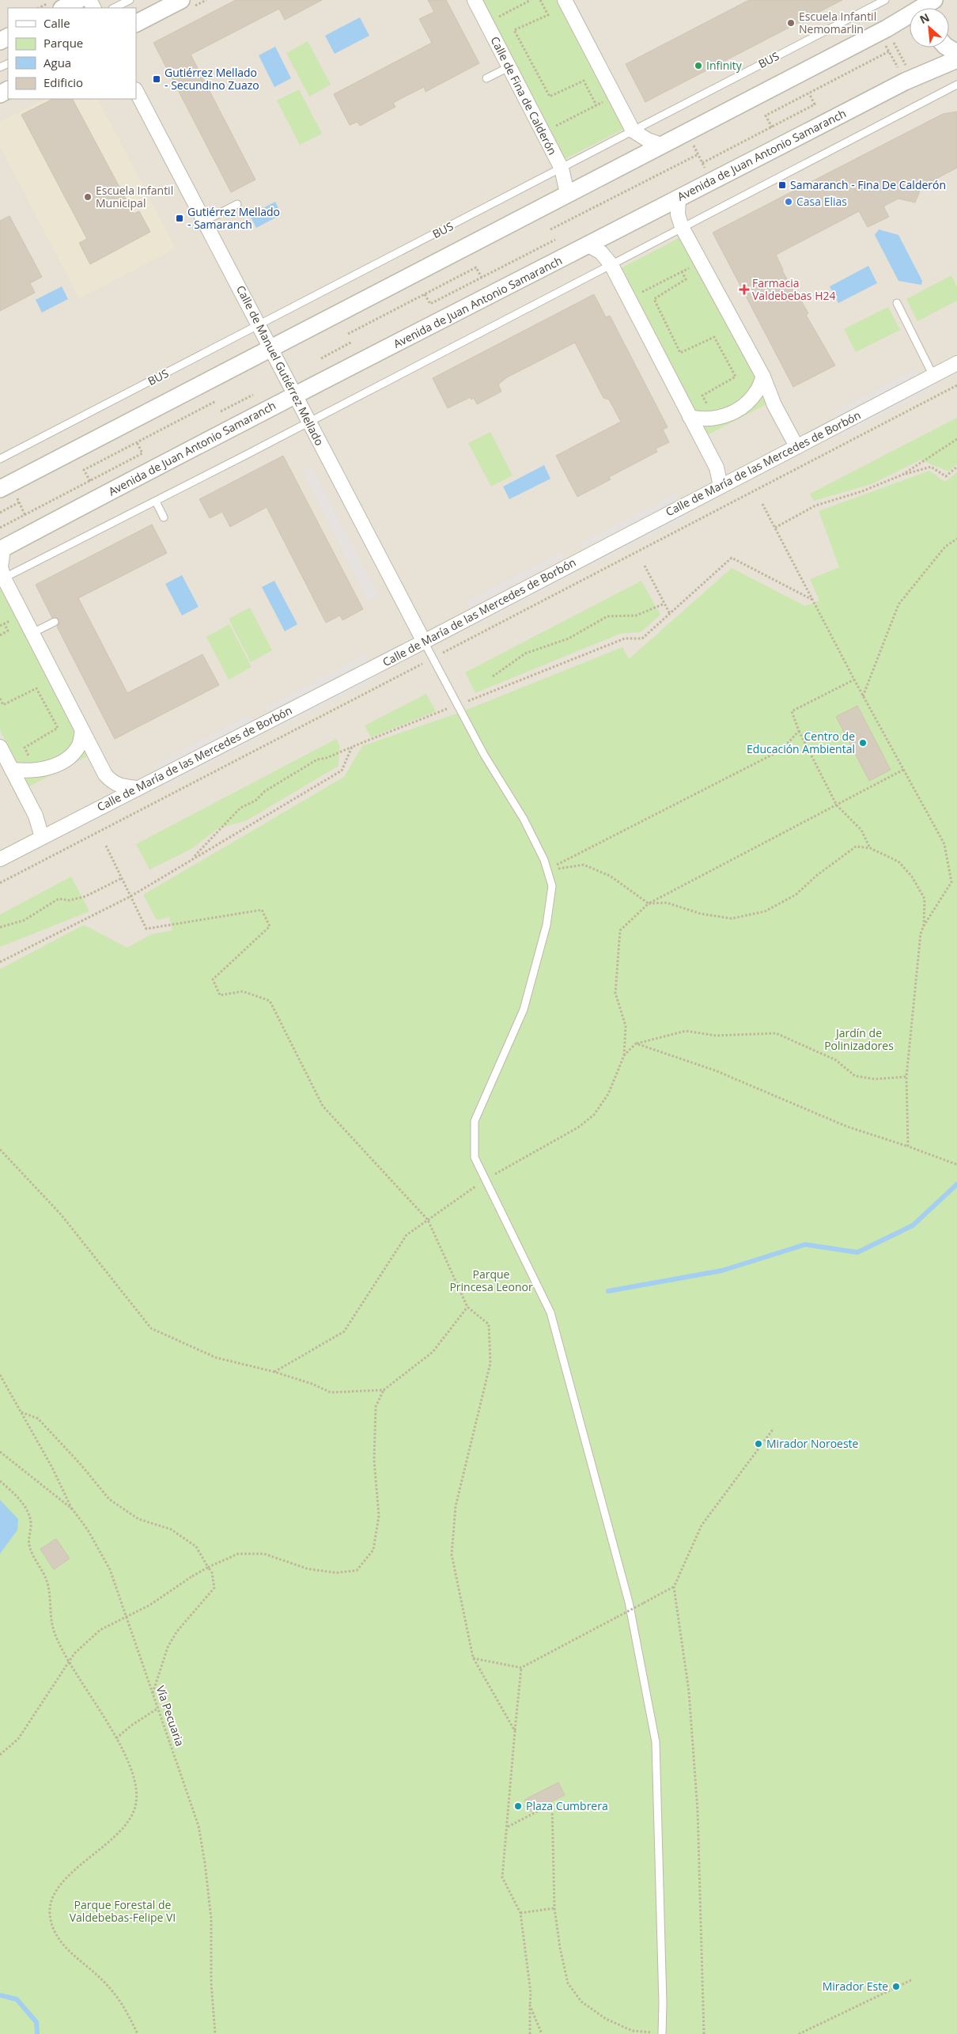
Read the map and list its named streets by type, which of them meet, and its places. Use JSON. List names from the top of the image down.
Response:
{
  "streets": {
    "street": [
      "Calle de Fina de Calderón",
      "Avenida de Juan Antonio Samaranch",
      "Calle de Manuel Gutiérrez Mellado",
      "Calle de María de las Mercedes de Borbón"
    ],
    "lane": ["BUS"],
    "path": ["Vía Pecuaria"]
  },
  "crossings": [
    ["BUS", "Calle de Fina de Calderón"],
    ["BUS", "Calle de Manuel Gutiérrez Mellado"],
    ["Avenida de Juan Antonio Samaranch", "Calle de Manuel Gutiérrez Mellado"],
    ["Calle de Manuel Gutiérrez Mellado", "Calle de María de las Mercedes de Borbón"]
  ],
  "parks": ["Jardín de Polinizadores", "Parque Princesa Leonor", "Parque Forestal de Valdebebas-Felipe VI"],
  "places": {
    "other": [
      "Escuela Infantil Nemomarlin",
      "Infinity",
      "Escuela Infantil Municipal",
      "Casa Elias",
      "Centro de Educación Ambiental",
      "Mirador Noroeste",
      "Plaza Cumbrera",
      "Mirador Este"
    ],
    "transit": ["Gutiérrez Mellado - Secundino Zuazo", "Samaranch - Fina De Calderón", "Gutiérrez Mellado - Samaranch"],
    "health": ["Farmacia Valdebebas H24"]
  },
  "legend": [
    "Calle",
    "Parque",
    "Agua",
    "Edificio"
  ],
  "north": "top left"
}
